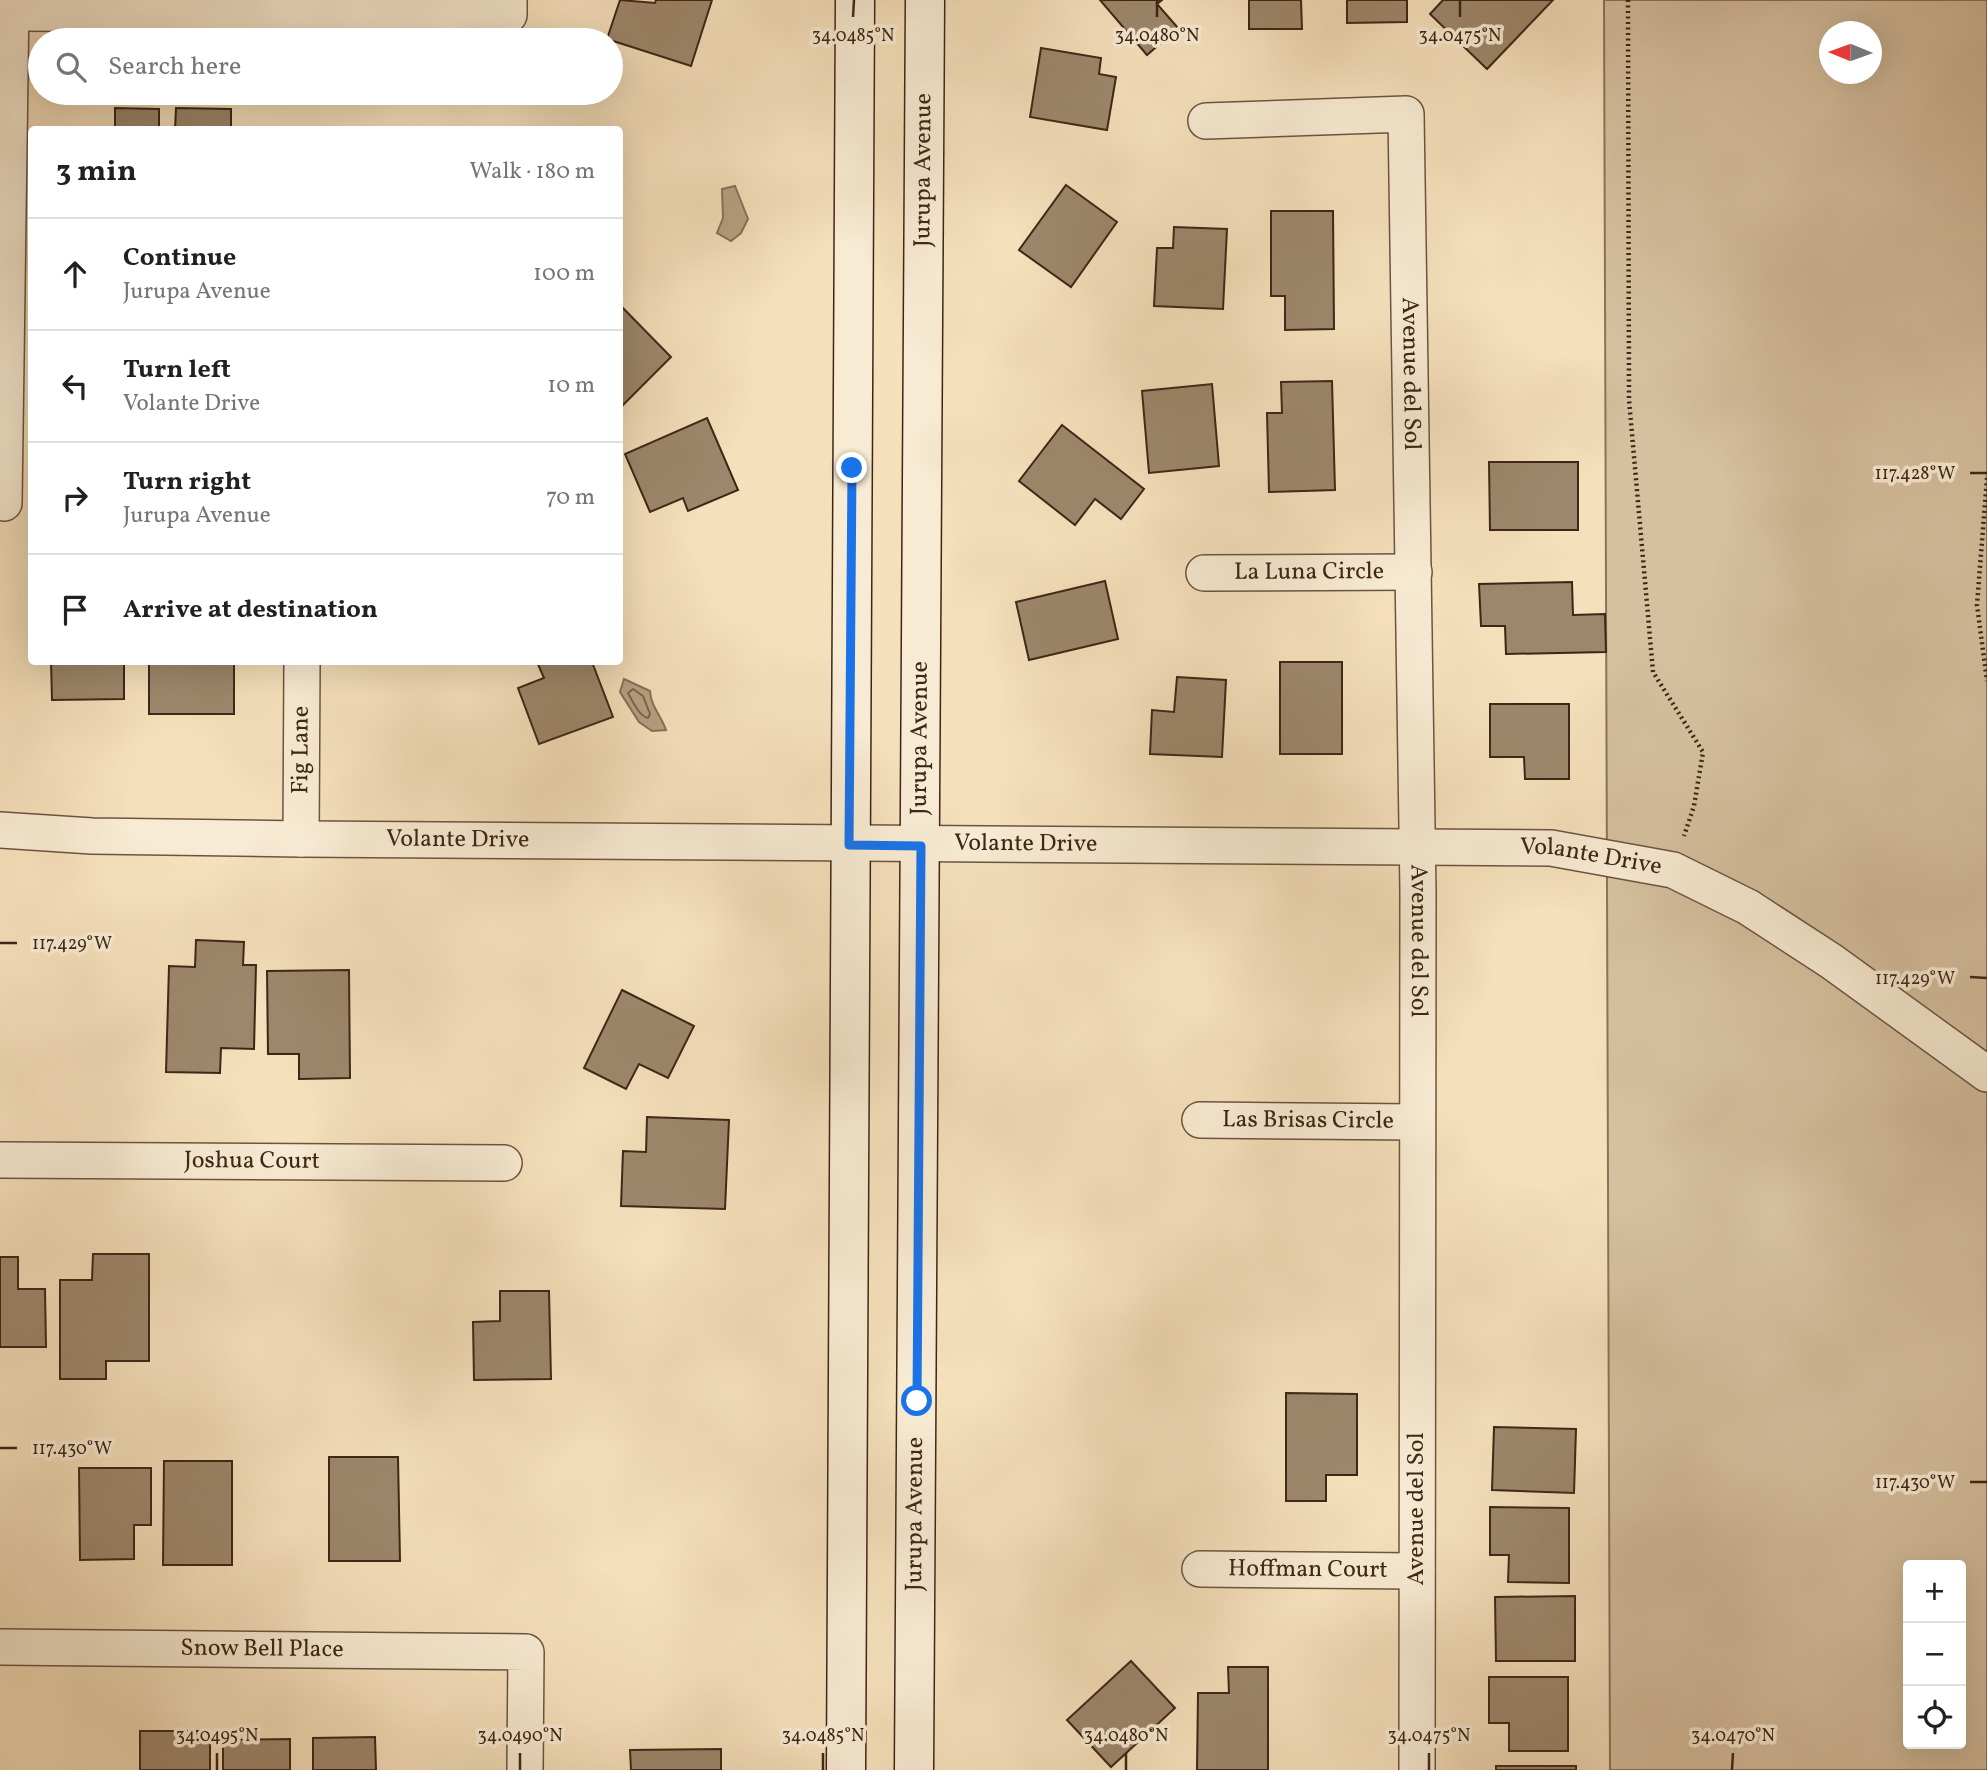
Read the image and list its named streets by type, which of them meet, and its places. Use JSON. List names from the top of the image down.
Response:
{
  "streets": {
    "main road": ["Jurupa Avenue"],
    "street": [
      "Avenue del Sol",
      "La Luna Circle",
      "Fig Lane",
      "Volante Drive",
      "Las Brisas Circle",
      "Joshua Court",
      "Hoffman Court",
      "Snow Bell Place"
    ]
  },
  "crossings": [
    ["Jurupa Avenue", "Volante Drive"],
    ["Avenue del Sol", "La Luna Circle"],
    ["Avenue del Sol", "Volante Drive"],
    ["Avenue del Sol", "Las Brisas Circle"],
    ["Avenue del Sol", "Hoffman Court"],
    ["Fig Lane", "Volante Drive"]
  ],
  "north": "left",
  "page": {
    "search": "Search here",
    "heading": ["3 min", "Walk · 180 m"],
    "list": [
      ["Continue", "Jurupa Avenue", "100 m"],
      ["Turn left", "Volante Drive", "10 m"],
      ["Turn right", "Jurupa Avenue", "70 m"],
      "Arrive at destination"
    ],
    "map_buttons": ["+", "−"]
  },
  "coordinates": [
    "34.0485°N",
    "34.0480°N",
    "34.0475°N",
    "117.428°W",
    "117.429°W",
    "117.430°W",
    "34.0495°N",
    "34.0490°N",
    "34.0470°N"
  ]
}
